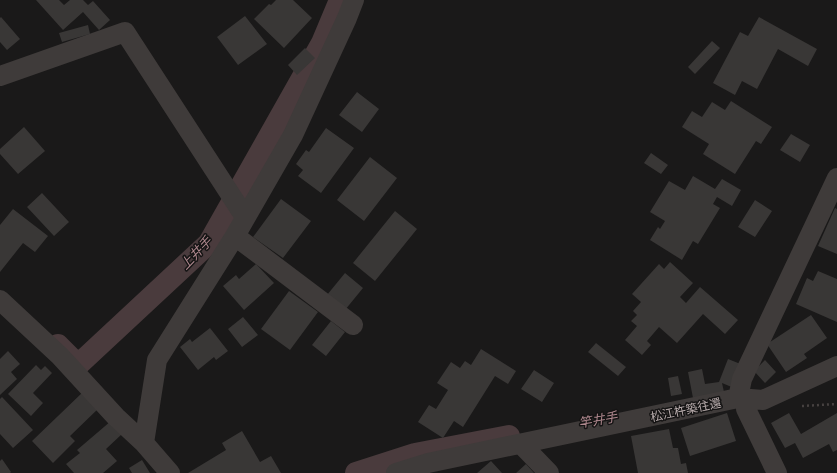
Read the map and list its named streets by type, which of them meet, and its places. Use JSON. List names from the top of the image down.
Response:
{
  "streets": {
    "street": ["松江杵築往還"]
  },
  "water": ["上井手", "竿井手"]
}
